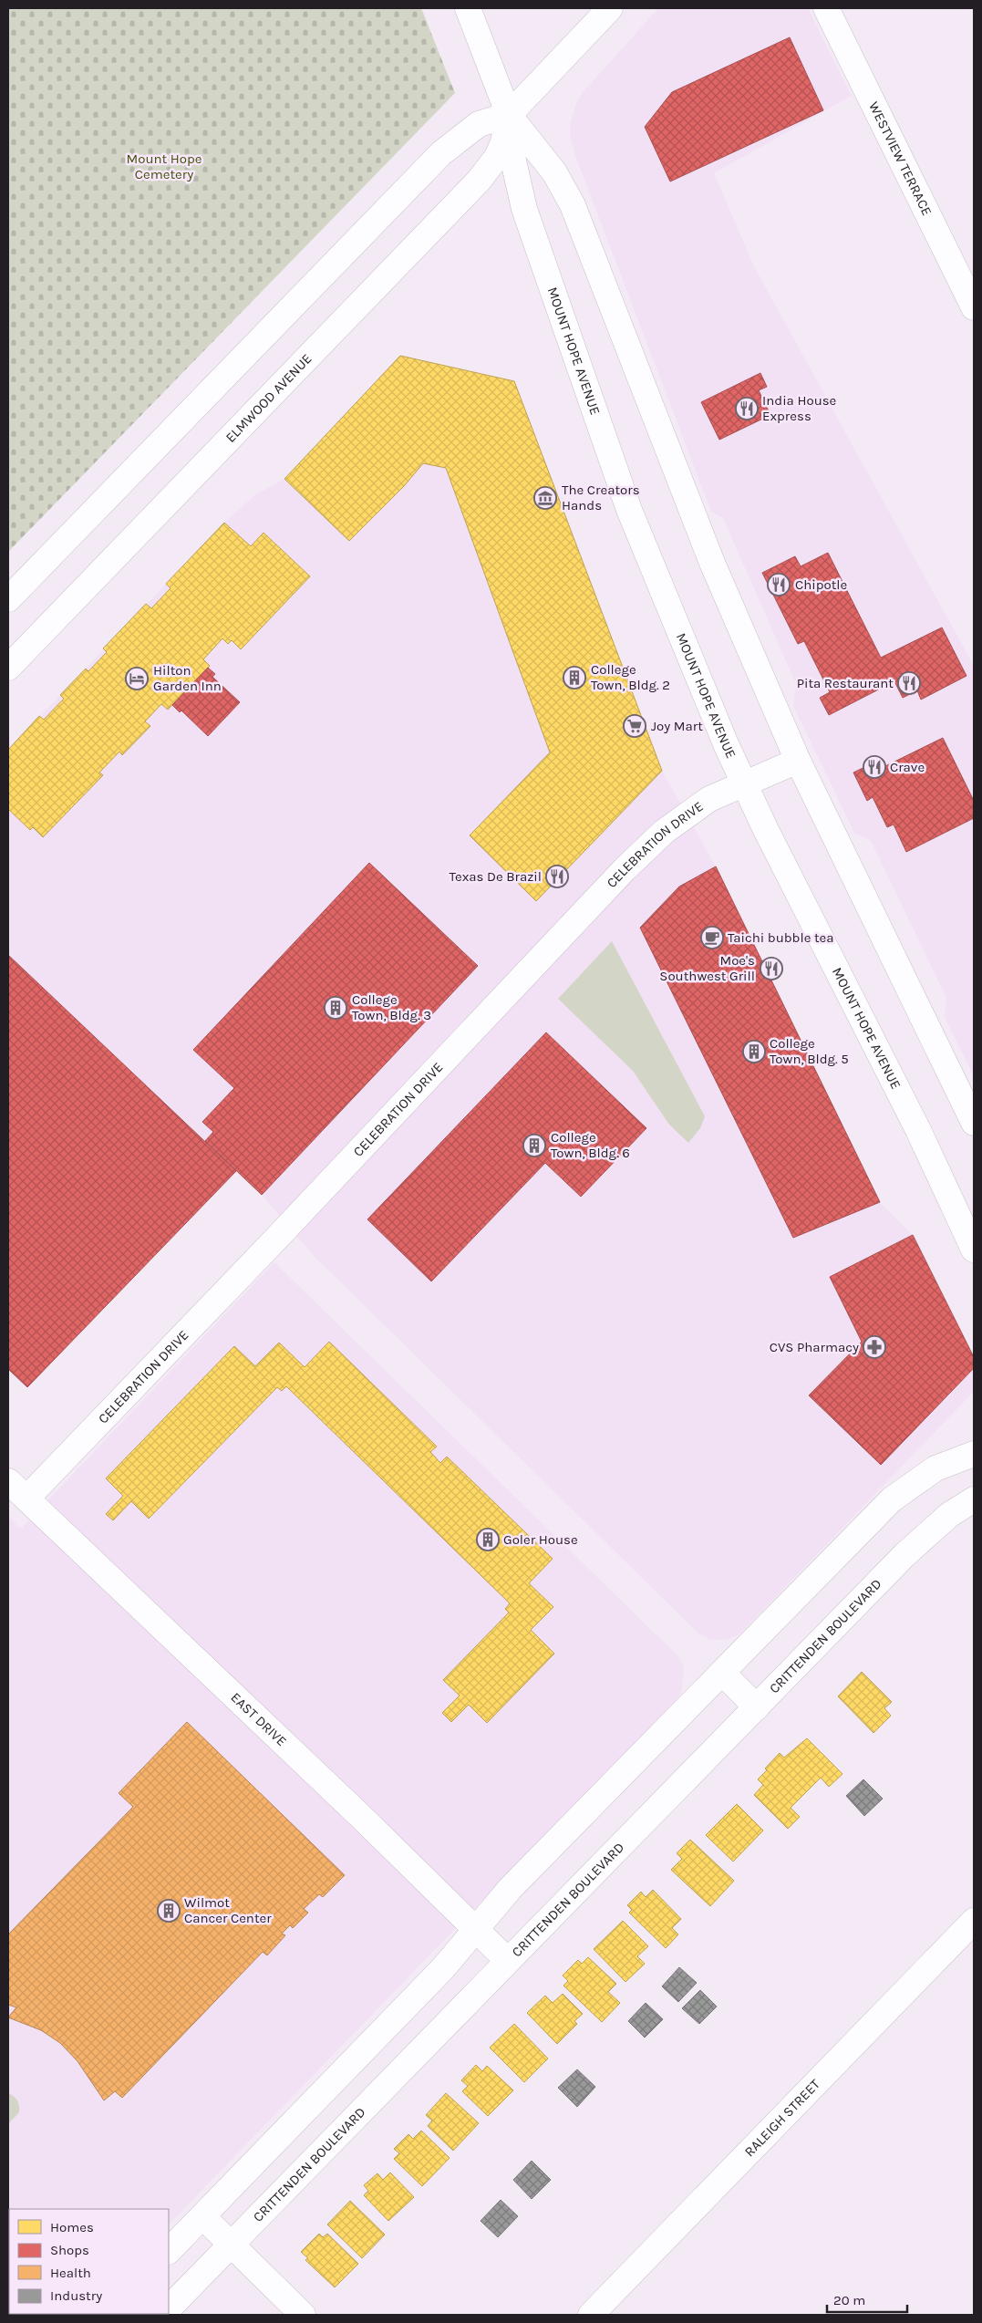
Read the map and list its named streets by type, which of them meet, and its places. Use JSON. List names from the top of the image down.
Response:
{
  "streets": {
    "street": [
      "WESTVIEW TERRACE",
      "MOUNT HOPE AVENUE",
      "ELMWOOD AVENUE",
      "CELEBRATION DRIVE",
      "CRITTENDEN BOULEVARD",
      "EAST DRIVE",
      "RALEIGH STREET"
    ]
  },
  "crossings": [
    ["MOUNT HOPE AVENUE", "ELMWOOD AVENUE"],
    ["MOUNT HOPE AVENUE", "CELEBRATION DRIVE"],
    ["CELEBRATION DRIVE", "EAST DRIVE"],
    ["CRITTENDEN BOULEVARD", "EAST DRIVE"]
  ],
  "parks": ["Mount Hope Cemetery"],
  "places": {
    "restaurant": [
      "India House Express",
      "Chipotle",
      "Pita Restaurant",
      "Crave",
      "Texas De Brazil",
      "Moe's Southwest Grill"
    ],
    "museum": ["The Creators Hands"],
    "building": [
      "College Town, Bldg. 2",
      "College Town, Bldg. 3",
      "College Town, Bldg. 5",
      "College Town, Bldg. 6",
      "Goler House",
      "Wilmot Cancer Center"
    ],
    "hotel": ["Hilton Garden Inn"],
    "supermarket": ["Joy Mart"],
    "cafe": ["Taichi bubble tea"],
    "pharmacy": ["CVS Pharmacy"]
  },
  "legend": [
    "Homes",
    "Shops",
    "Health",
    "Industry"
  ],
  "scale_bar": "20 m"
}
